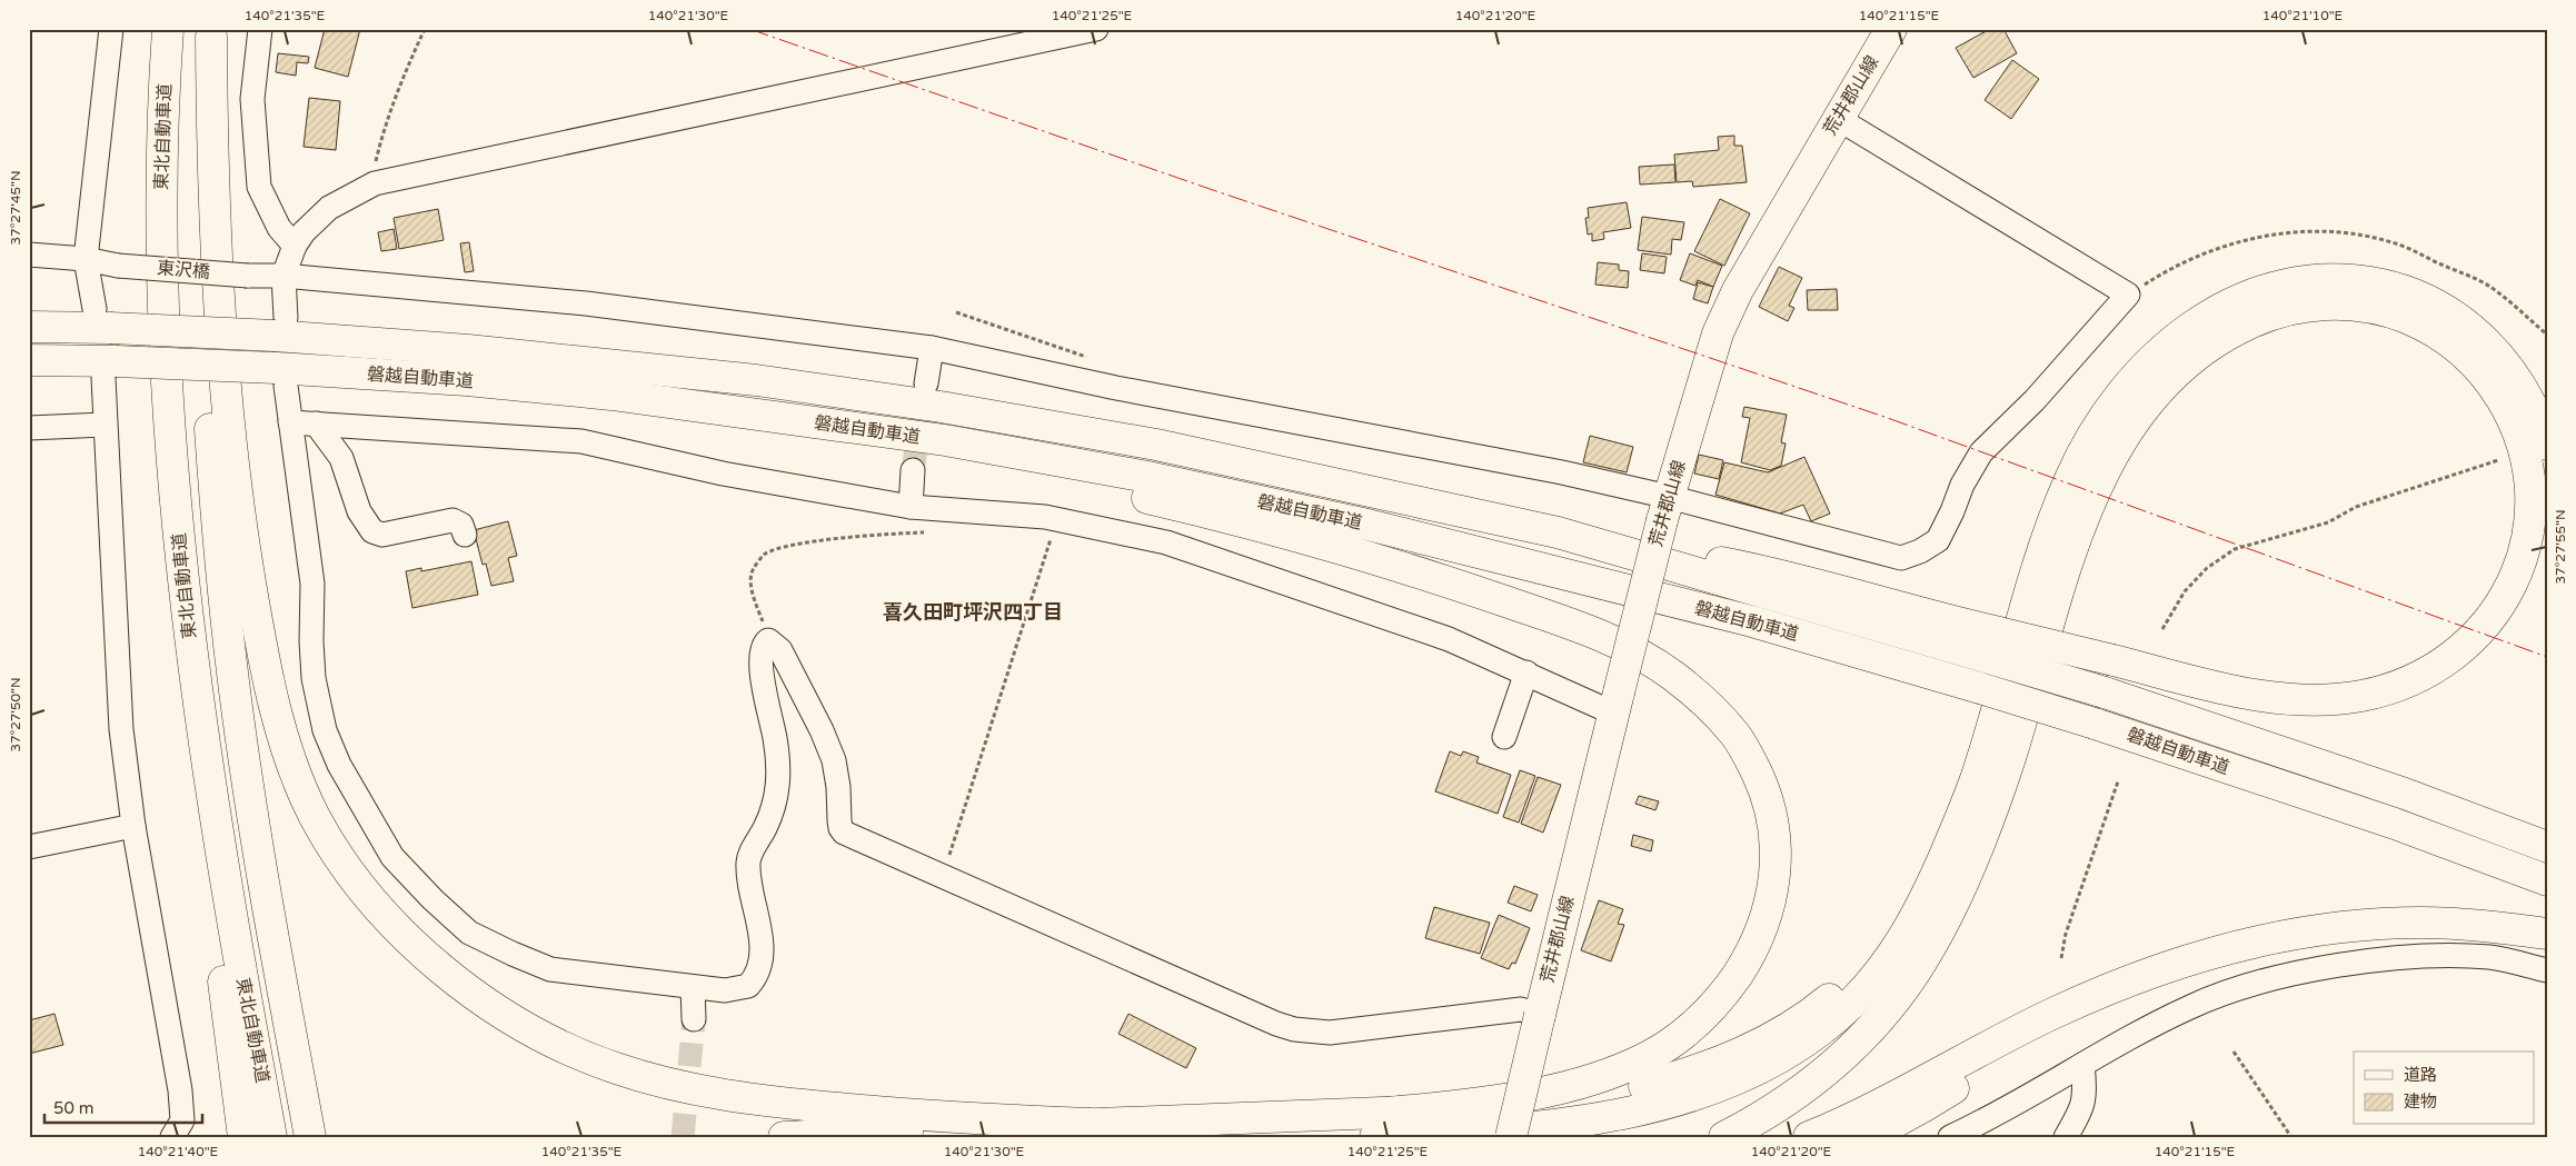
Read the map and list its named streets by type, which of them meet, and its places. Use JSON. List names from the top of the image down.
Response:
{
  "streets": {
    "main road": ["荒井郡山線", "東北自動車道", "磐越自動車道"],
    "street": ["東沢橋"]
  },
  "crossings": [
    ["荒井郡山線", "東沢橋"]
  ],
  "districts": ["喜久田町坪沢四丁目"],
  "legend": ["道路", "建物"],
  "scale_bar": "50 m",
  "coordinates": [
    "140°21'35\"E",
    "140°21'30\"E",
    "140°21'25\"E",
    "140°21'20\"E",
    "140°21'15\"E",
    "140°21'10\"E",
    "37°27'45\"N",
    "37°27'55\"N",
    "37°27'50\"N",
    "140°21'40\"E"
  ]
}
